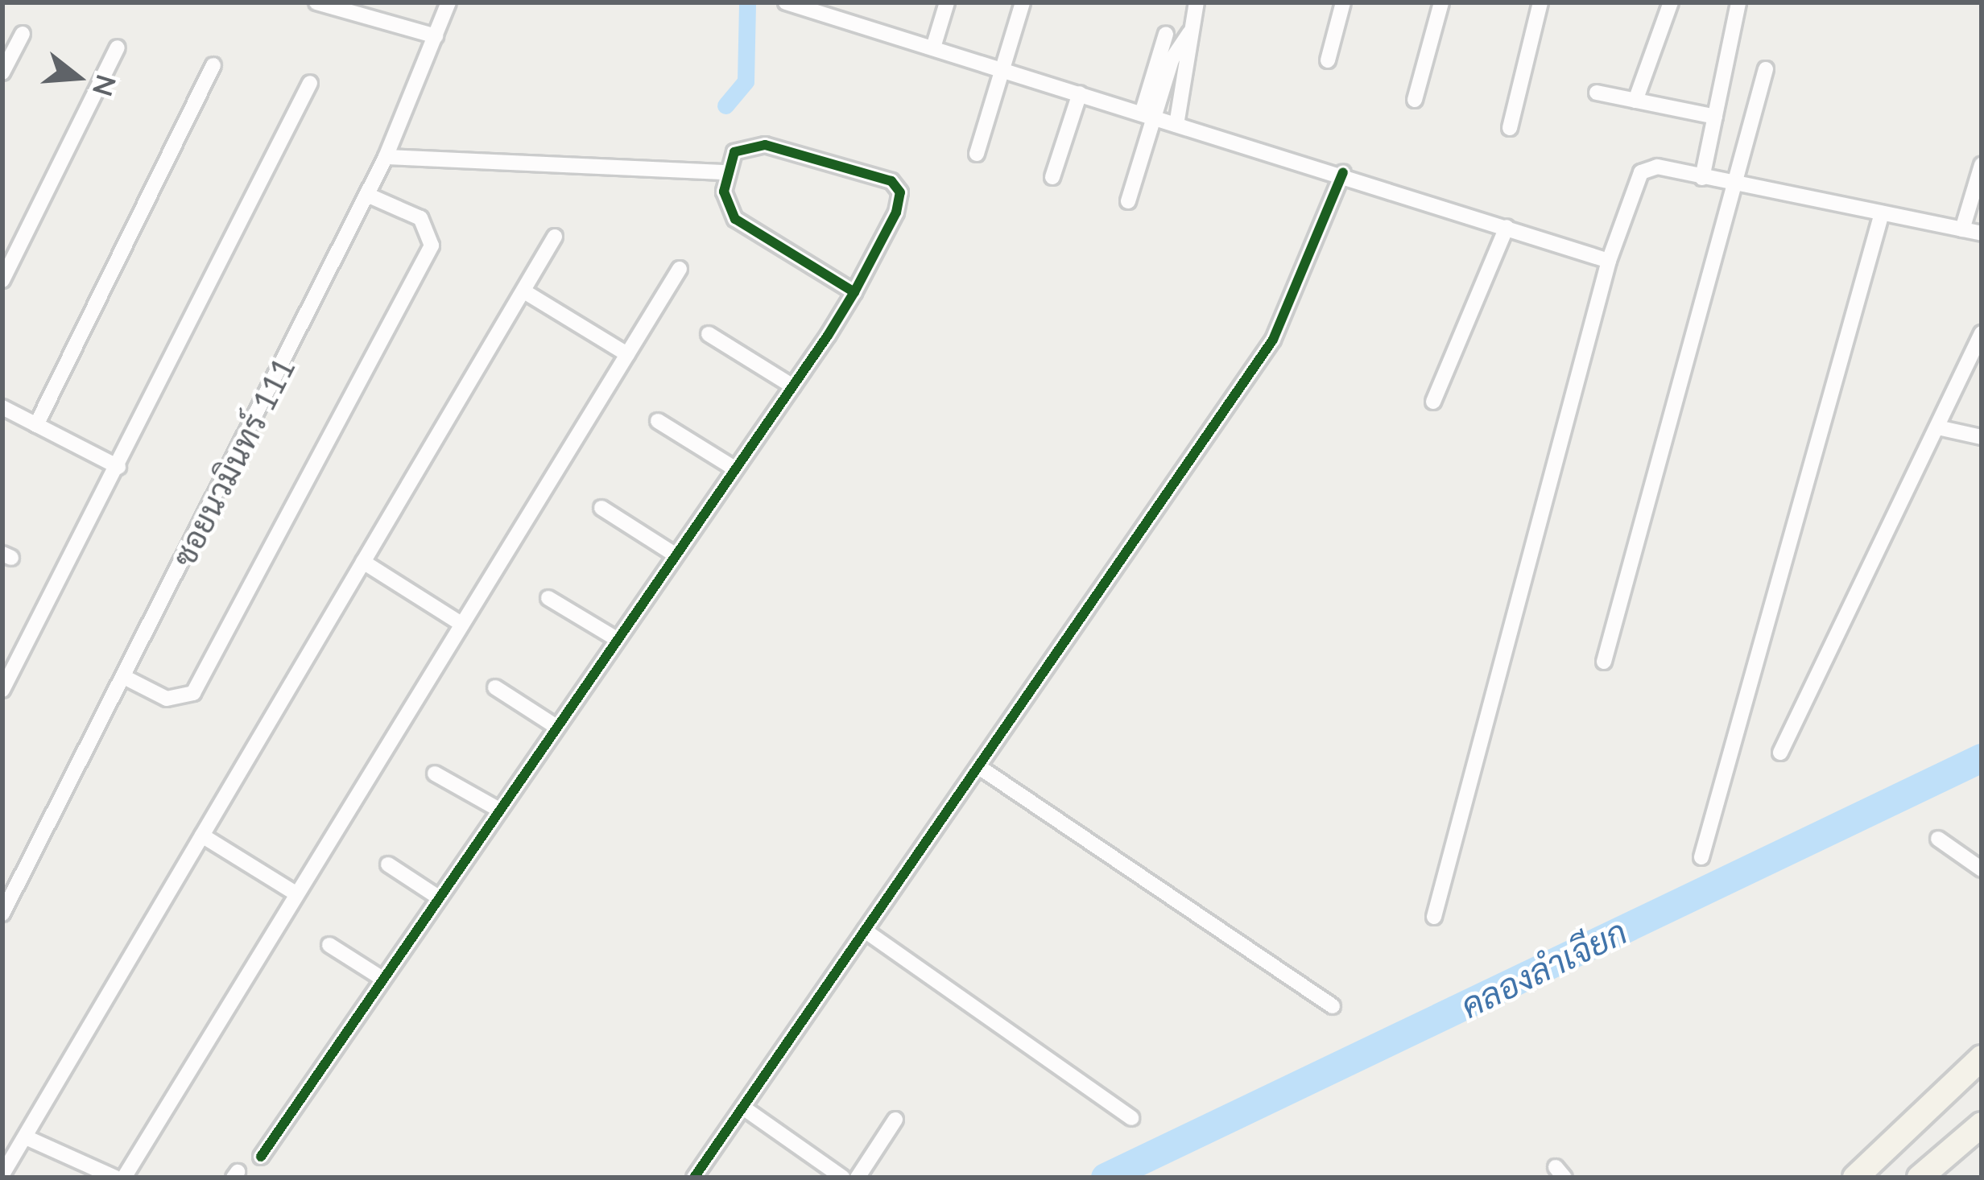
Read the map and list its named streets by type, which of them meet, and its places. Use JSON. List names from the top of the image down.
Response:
{
  "streets": {
    "street": ["ซอยนวมินทร์ 111"]
  },
  "water": ["คลองลำเจียก"],
  "north": "right"
}
